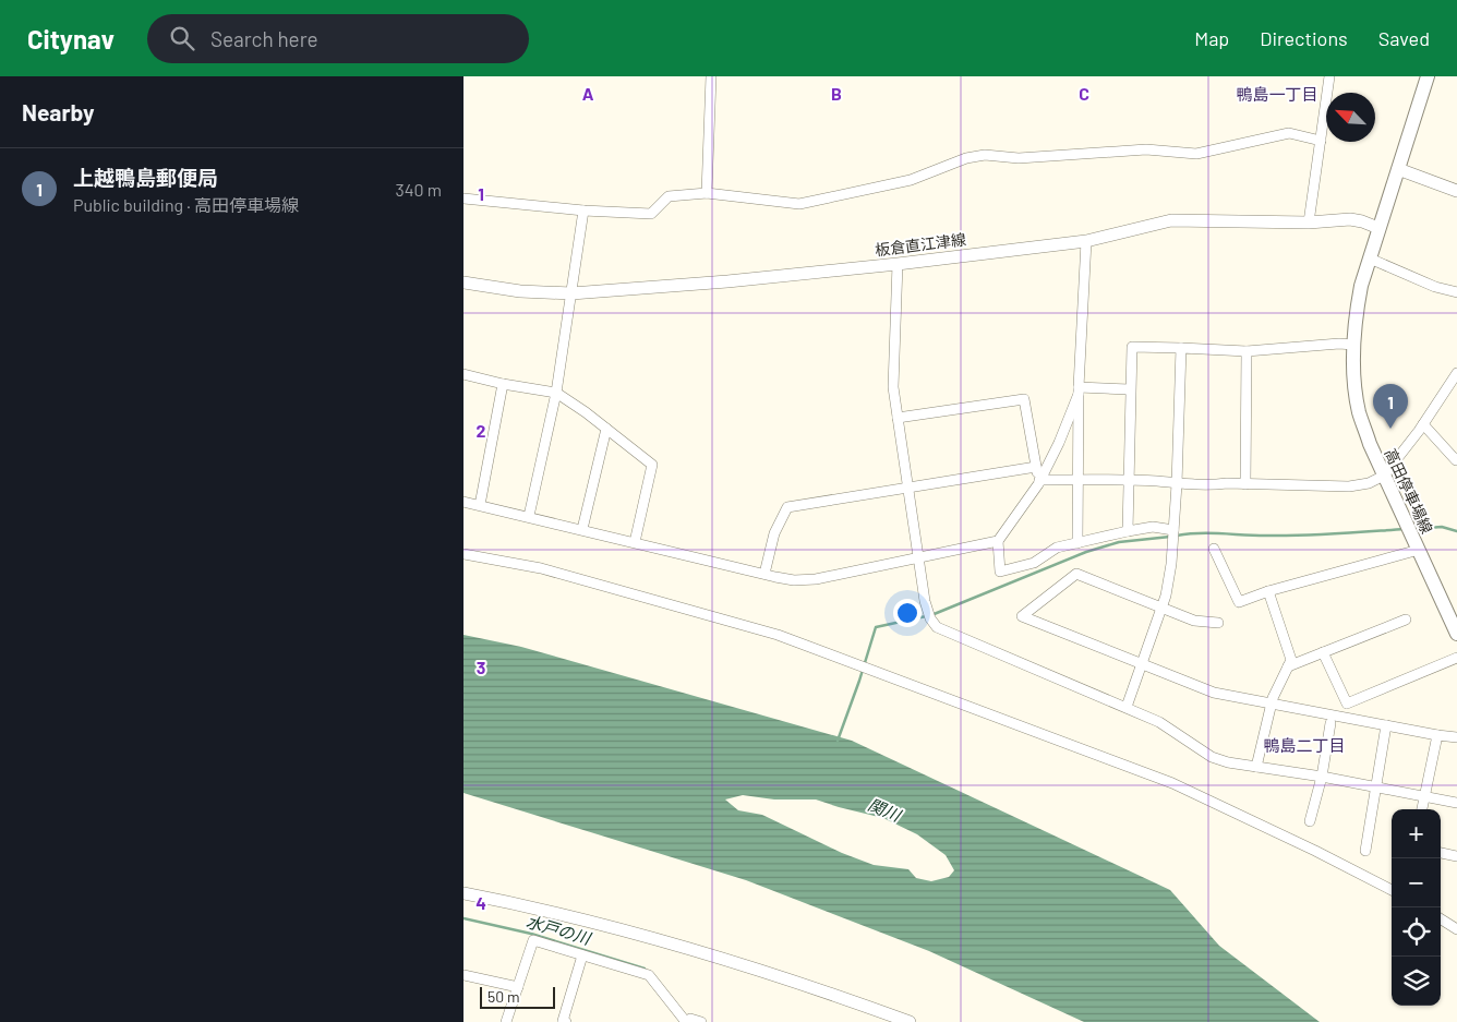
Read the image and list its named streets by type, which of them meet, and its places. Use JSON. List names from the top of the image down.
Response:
{
  "streets": {
    "main road": ["板倉直江津線", "高田停車場線"]
  },
  "crossings": [
    ["板倉直江津線", "高田停車場線"]
  ],
  "districts": ["鴨島一丁目", "鴨島二丁目"],
  "water": ["関川", "水戸の川"],
  "scale_bar": "50 m",
  "north": "top left",
  "page": {
    "header": "Citynav",
    "search": "Search here",
    "nav": ["Map", "Directions", "Saved"],
    "heading": "Nearby",
    "list": [
      {
        "mark": "1",
        "name": "上越鴨島郵便局",
        "note": "Public building · 高田停車場線",
        "value": "340 m"
      }
    ],
    "pins": "1",
    "map_buttons": ["+", "−"],
    "scale": "50 m"
  },
  "grid": {
    "columns": ["A", "B", "C"],
    "rows": [
      "1",
      "2",
      "3",
      "4"
    ]
  }
}
